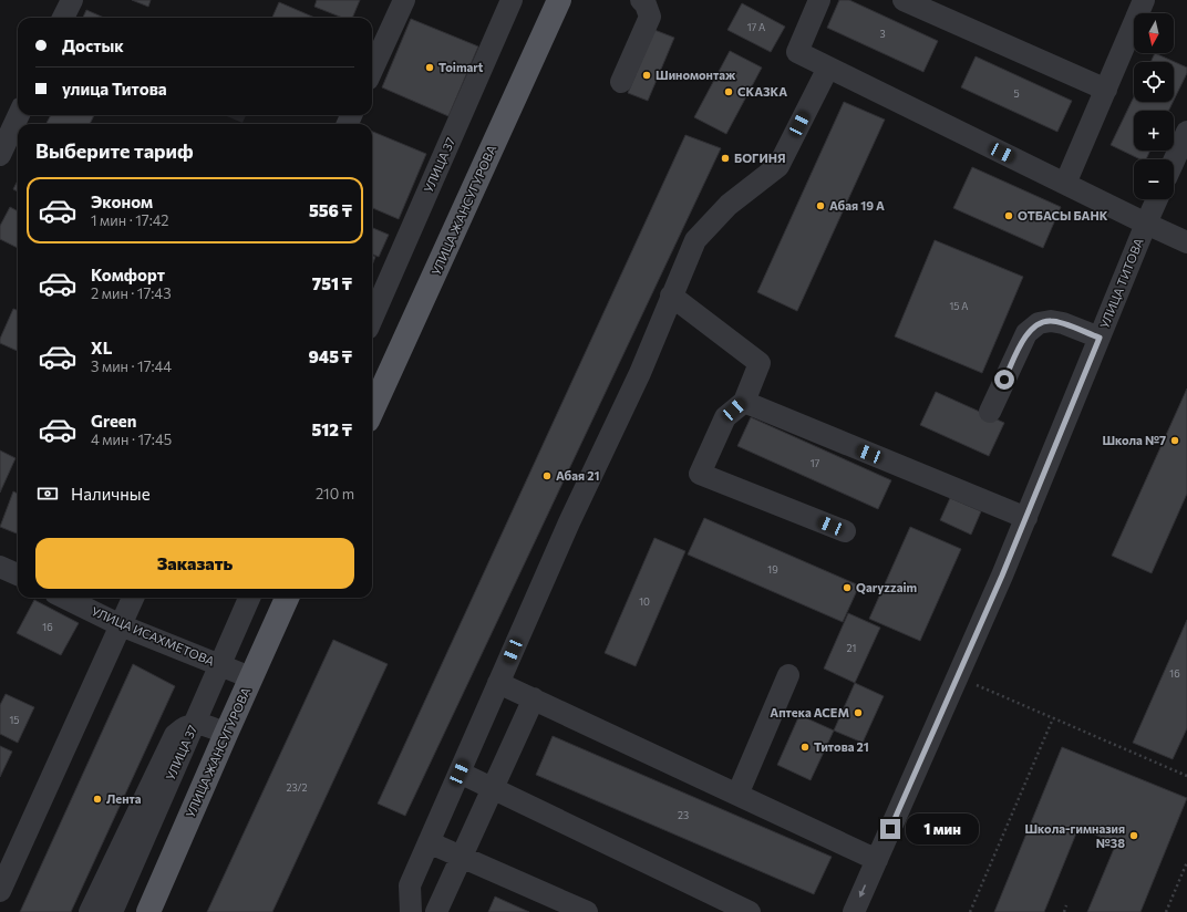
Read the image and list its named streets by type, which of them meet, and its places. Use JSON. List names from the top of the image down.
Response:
{
  "streets": {
    "main road": ["УЛИЦА ЖАНСУГУРОВА"],
    "street": ["УЛИЦА 37", "УЛИЦА ТИТОВА", "УЛИЦА ИСАХМЕТОВА"]
  },
  "crossings": [
    ["УЛИЦА ЖАНСУГУРОВА", "УЛИЦА ИСАХМЕТОВА"]
  ],
  "places": [
    "Toimart",
    "Шиномонтаж",
    "СКАЗКА",
    "БОГИНЯ",
    "Абая 19 А",
    "ОТБАСЫ БАНК",
    "Школа №7",
    "Абая 21",
    "Qaryzzaim",
    "Аптека АСЕМ",
    "Титова 21",
    "Лента",
    "Школа-гимназия №38"
  ],
  "house_numbers": [
    "17 А",
    "3",
    "5",
    "15 А",
    "17",
    "19",
    "10",
    "16",
    "21",
    "16",
    "15",
    "23/2",
    "23"
  ],
  "north": "bottom",
  "page": {
    "map_buttons": ["+", "−"],
    "banner": ["Достык", "улица Титова"],
    "heading": "Выберите тариф",
    "list": [
      {
        "name": "Эконом",
        "note": "1 мин · 17:42",
        "value": "556 ₸"
      },
      {
        "name": "Комфорт",
        "note": "2 мин · 17:43",
        "value": "751 ₸"
      },
      {
        "name": "XL",
        "note": "3 мин · 17:44",
        "value": "945 ₸"
      },
      {
        "name": "Green",
        "note": "4 мин · 17:45",
        "value": "512 ₸"
      }
    ],
    "pay": ["Наличные", "210 m"],
    "buttons": "Заказать",
    "bubble": "1 мин"
  }
}
